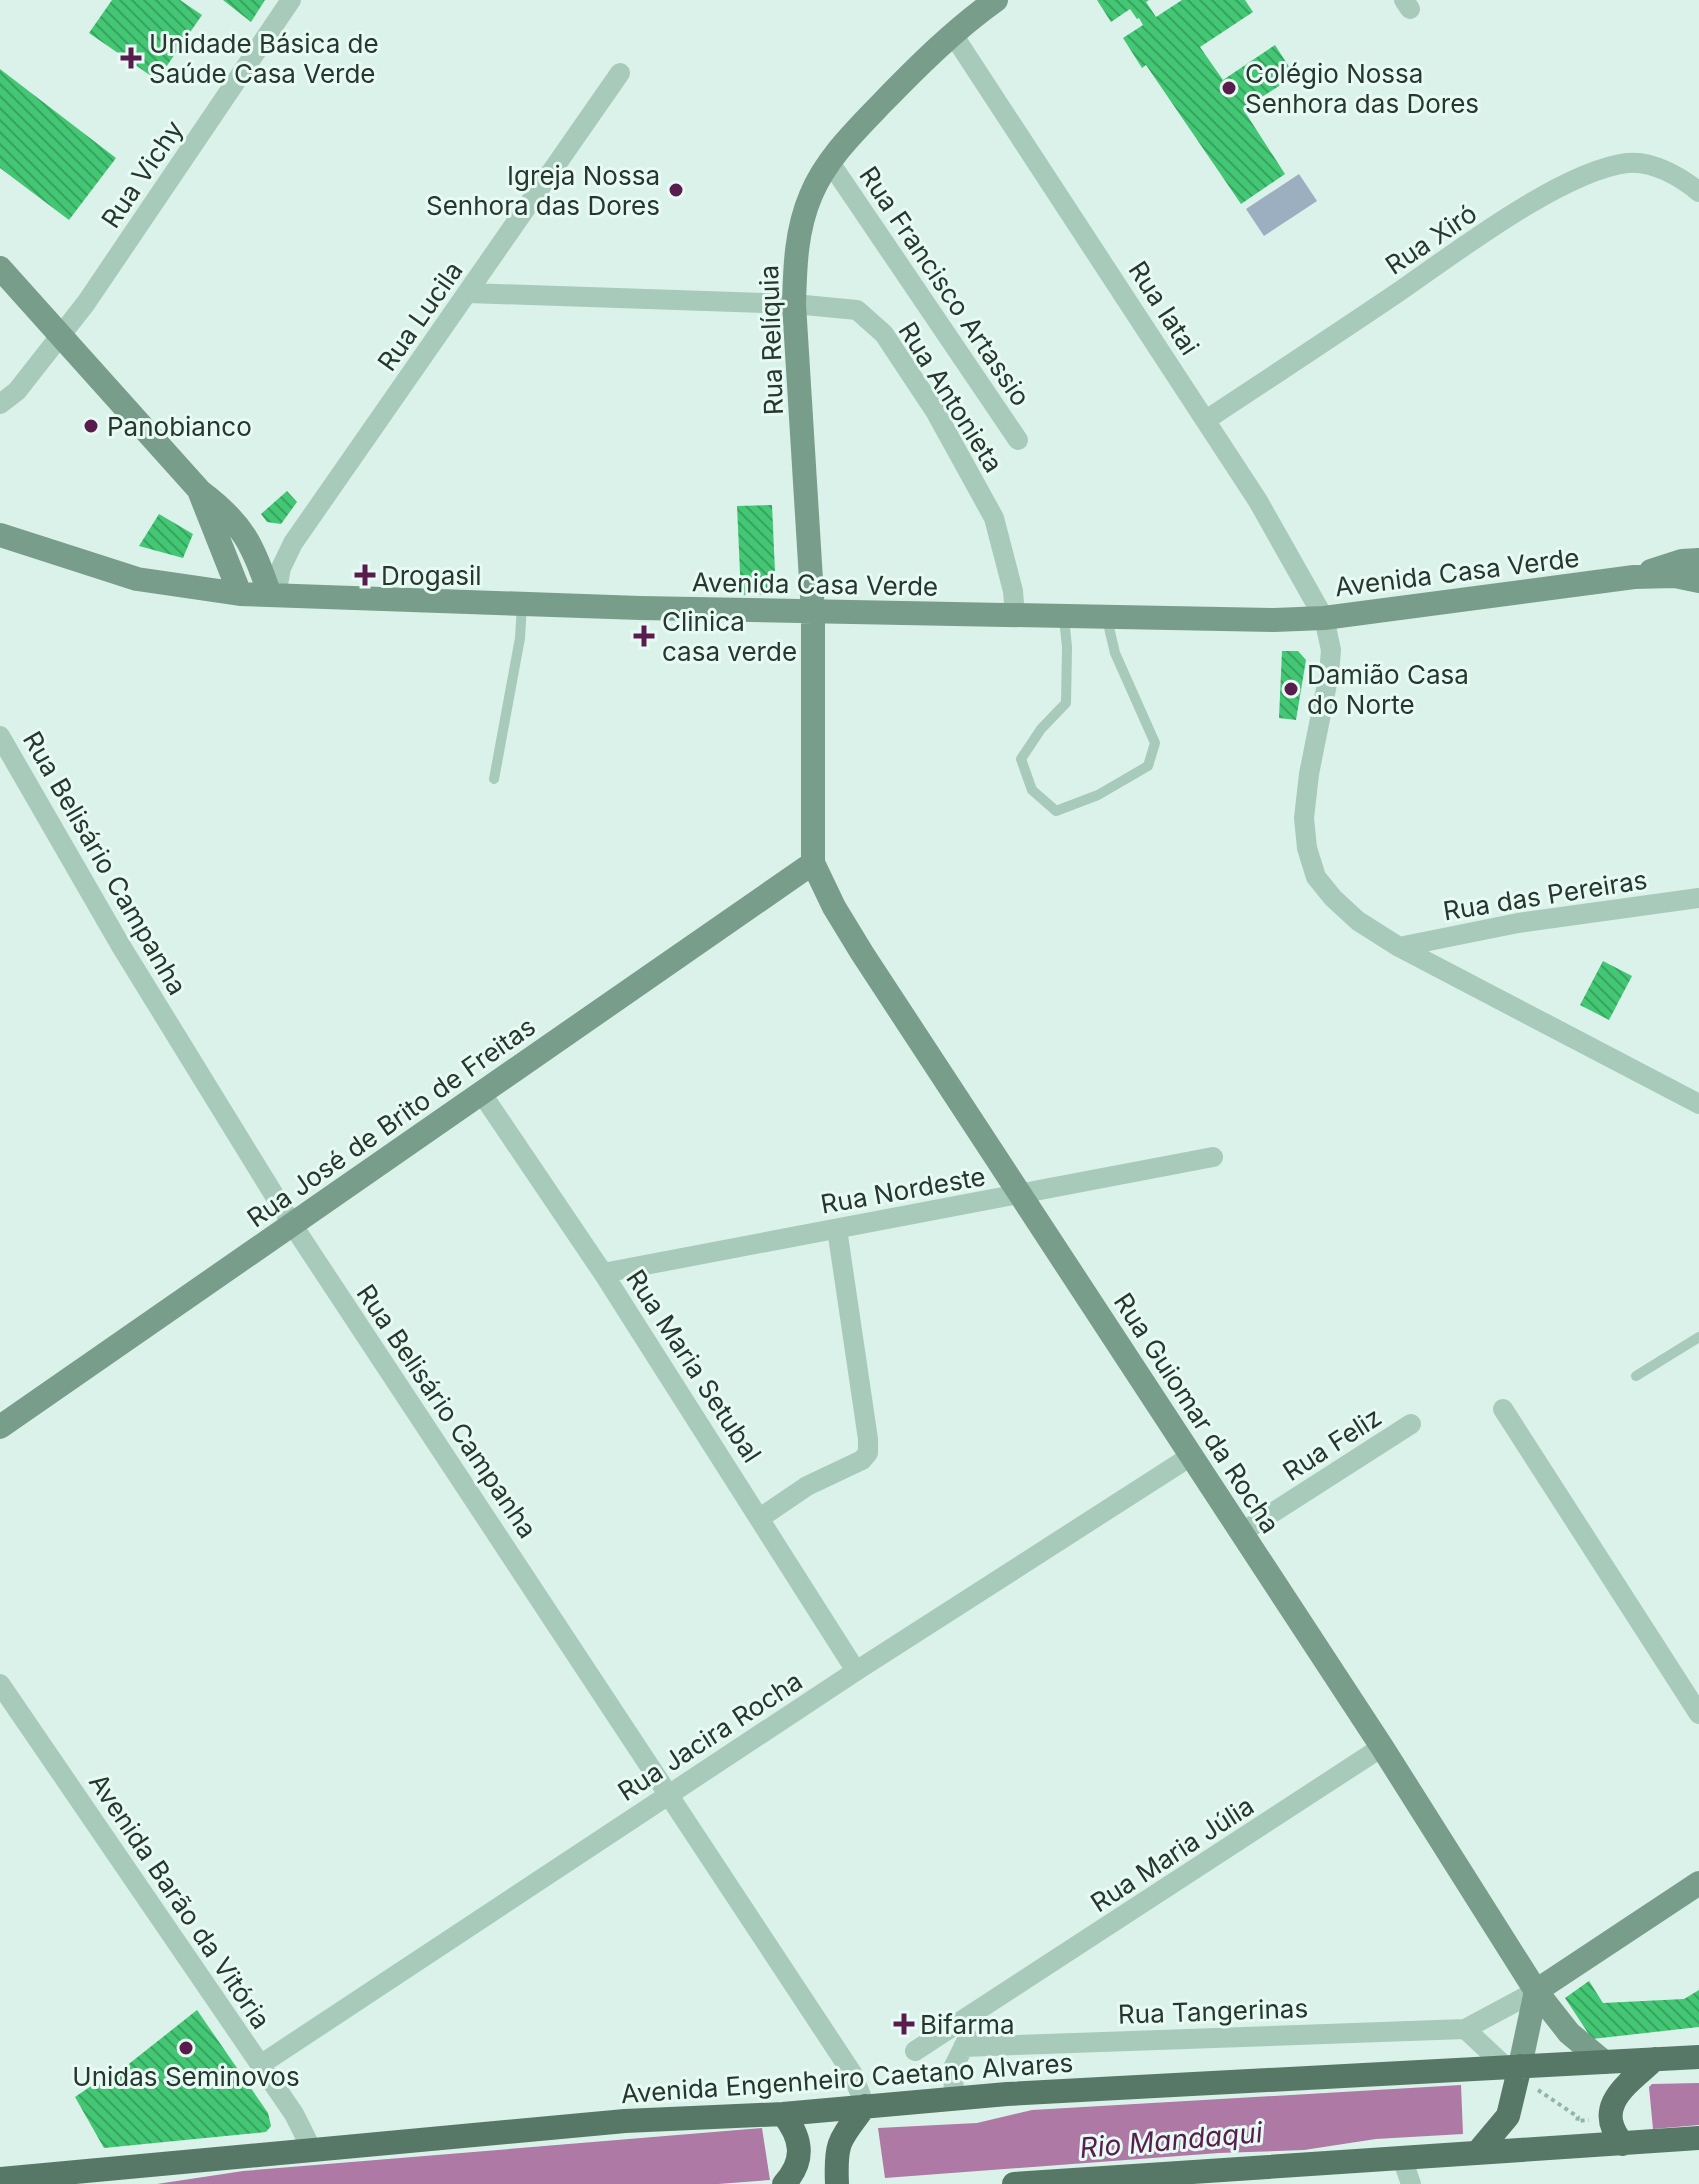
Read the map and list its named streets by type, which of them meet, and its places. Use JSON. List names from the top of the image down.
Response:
{
  "streets": {
    "main road": ["Avenida Engenheiro Caetano Alvares"],
    "street": [
      "Rua Vichy",
      "Rua Xiró",
      "Rua Francisco Artassio",
      "Rua Iatai",
      "Rua Lucila",
      "Rua Relíquia",
      "Rua Antonieta",
      "Avenida Casa Verde",
      "Rua Belisário Campanha",
      "Rua das Pereiras",
      "Rua José de Brito de Freitas",
      "Rua Nordeste",
      "Rua Maria Setubal",
      "Rua Guiomar da Rocha",
      "Rua Feliz",
      "Rua Jacira Rocha",
      "Rua Maria Júlia",
      "Avenida Barão da Vitória",
      "Rua Tangerinas"
    ]
  },
  "crossings": [
    ["Rua Xiró", "Rua Iatai"],
    ["Rua Francisco Artassio", "Rua Relíquia"],
    ["Rua Iatai", "Rua Relíquia"],
    ["Rua Iatai", "Avenida Casa Verde"],
    ["Rua Lucila", "Rua Antonieta"],
    ["Rua Lucila", "Avenida Casa Verde"],
    ["Rua Relíquia", "Rua Antonieta"],
    ["Rua Relíquia", "Avenida Casa Verde"],
    ["Rua Relíquia", "Rua José de Brito de Freitas"],
    ["Rua Relíquia", "Rua Guiomar da Rocha"],
    ["Rua Antonieta", "Avenida Casa Verde"],
    ["Rua Belisário Campanha", "Rua José de Brito de Freitas"],
    ["Rua Belisário Campanha", "Rua Jacira Rocha"],
    ["Rua Belisário Campanha", "Avenida Engenheiro Caetano Alvares"],
    ["Rua José de Brito de Freitas", "Rua Maria Setubal"],
    ["Rua José de Brito de Freitas", "Rua Guiomar da Rocha"],
    ["Rua Nordeste", "Rua Maria Setubal"],
    ["Rua Nordeste", "Rua Guiomar da Rocha"],
    ["Rua Maria Setubal", "Rua Jacira Rocha"],
    ["Rua Guiomar da Rocha", "Rua Feliz"],
    ["Rua Guiomar da Rocha", "Rua Jacira Rocha"],
    ["Rua Guiomar da Rocha", "Rua Maria Júlia"],
    ["Rua Guiomar da Rocha", "Rua Tangerinas"],
    ["Rua Guiomar da Rocha", "Avenida Engenheiro Caetano Alvares"],
    ["Rua Jacira Rocha", "Avenida Barão da Vitória"],
    ["Rua Maria Júlia", "Rua Tangerinas"],
    ["Rua Maria Júlia", "Avenida Engenheiro Caetano Alvares"],
    ["Avenida Barão da Vitória", "Avenida Engenheiro Caetano Alvares"]
  ],
  "water": ["Rio Mandaqui"],
  "places": {
    "health": [
      "Unidade Básica de Saúde Casa Verde",
      "Drogasil",
      "Clinica casa verde",
      "Bifarma"
    ],
    "other": [
      "Colégio Nossa Senhora das Dores",
      "Igreja Nossa Senhora das Dores",
      "Panobianco",
      "Damião Casa do Norte",
      "Unidas Seminovos"
    ]
  }
}
